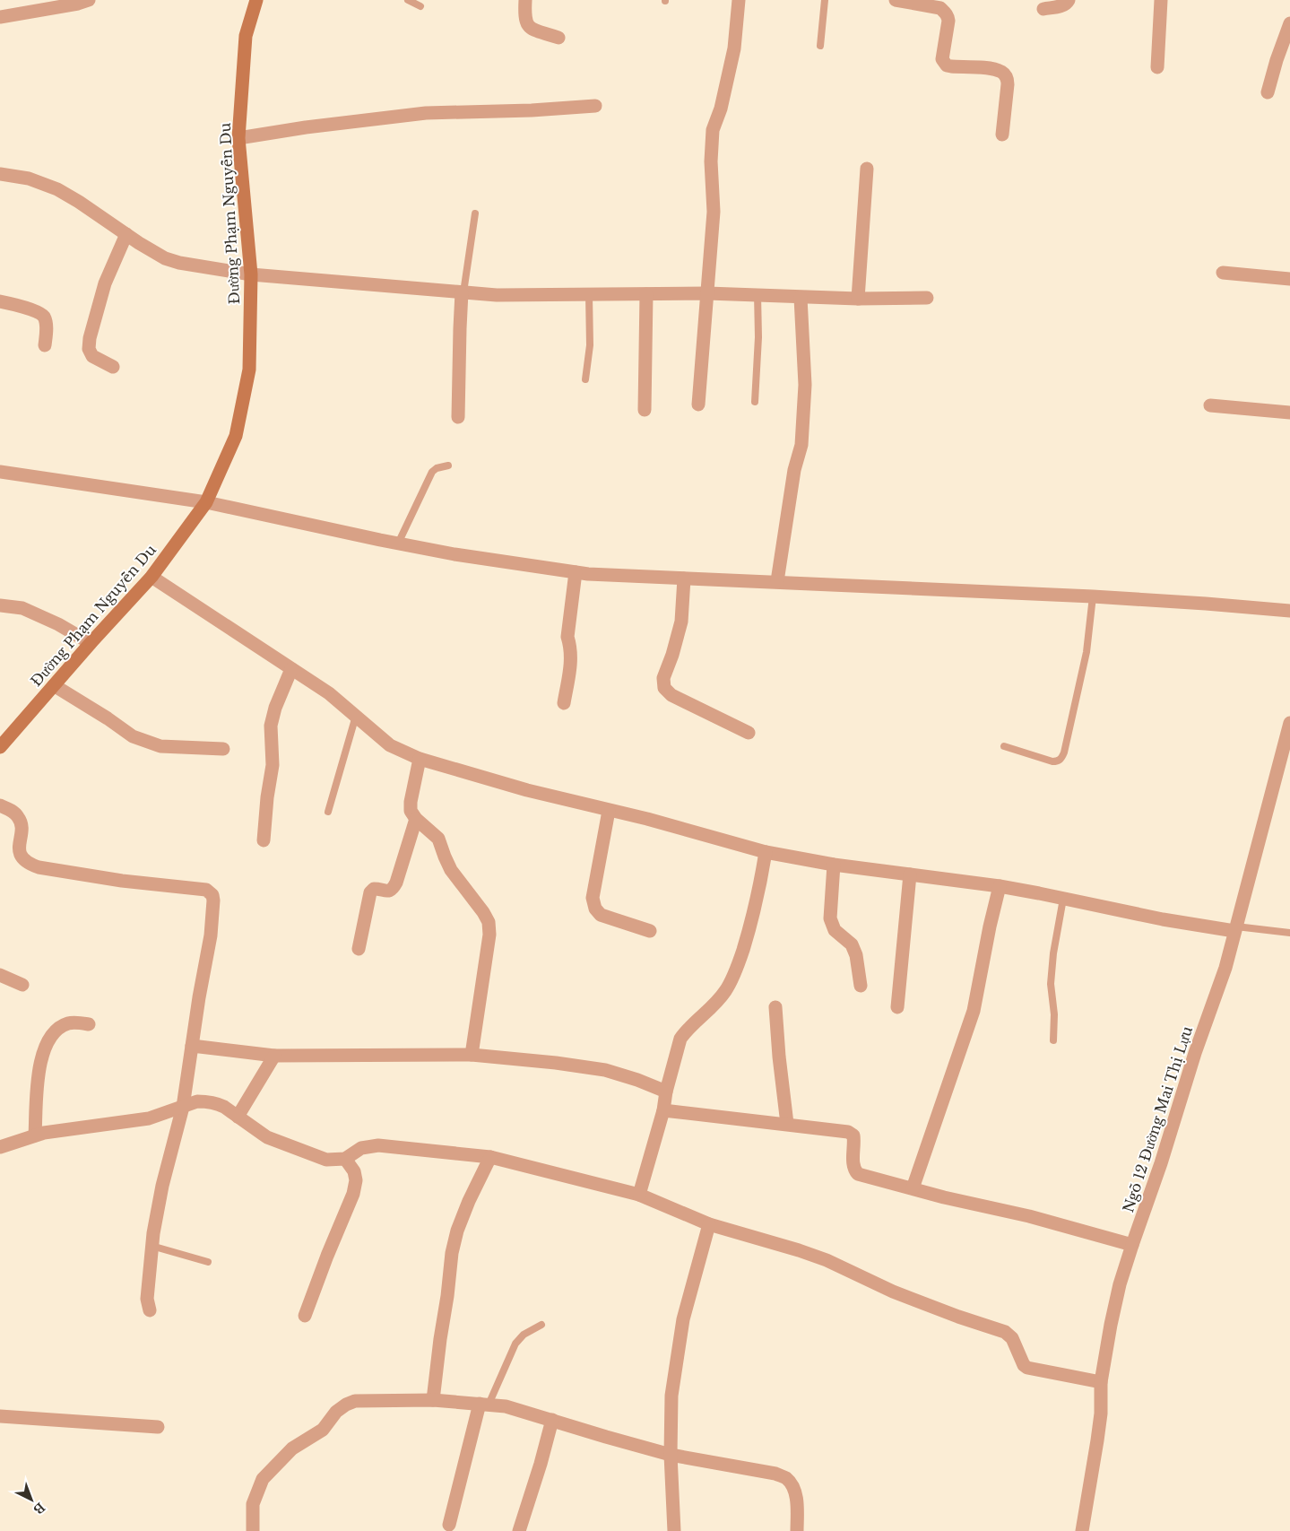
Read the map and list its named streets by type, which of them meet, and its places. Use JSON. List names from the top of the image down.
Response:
{
  "streets": {
    "main road": ["Đường Phạm Nguyễn Du"],
    "street": ["Ngõ 12 Đường Mai Thị Lựu"]
  },
  "north": "bottom right"
}
